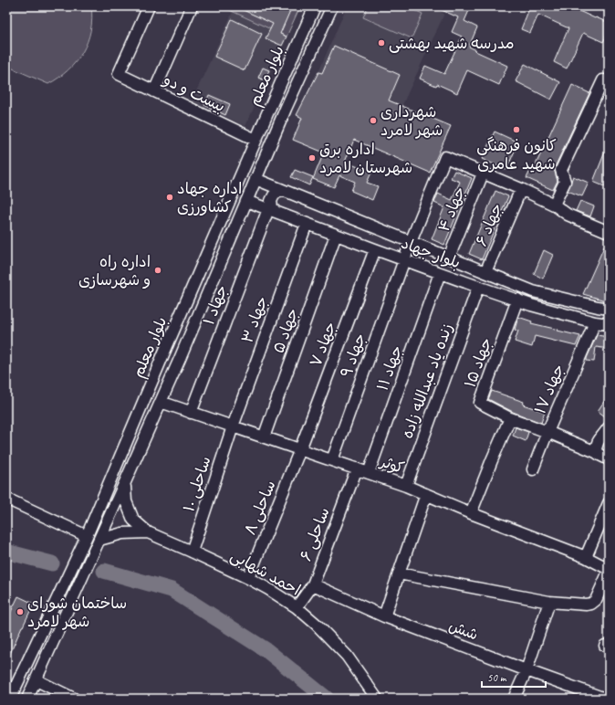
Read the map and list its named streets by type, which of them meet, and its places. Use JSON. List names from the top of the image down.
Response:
{
  "streets": {
    "street": [
      "بلوار معلم",
      "بیست و دو",
      "جهاد ۴",
      "جهاد ۶",
      "بلوار جهاد",
      "جهاد ۱",
      "جهاد ۳",
      "جهاد ۵",
      "جهاد ۷",
      "جهاد ۹",
      "جهاد ۱۵",
      "جهاد ۱۱",
      "زنده یاد عبدالله زاده",
      "جهاد ۱۷",
      "کوثر",
      "ساحلی ۱۰",
      "ساحلی ۸",
      "ساحلی ۶",
      "احمد شهابی",
      "شش"
    ]
  },
  "crossings": [
    ["بلوار معلم", "بیست و دو"],
    ["بلوار معلم", "بلوار جهاد"],
    ["بلوار معلم", "کوثر"],
    ["بلوار معلم", "احمد شهابی"],
    ["جهاد ۴", "بلوار جهاد"],
    ["جهاد ۴", "جهاد ۹"],
    ["جهاد ۶", "بلوار جهاد"],
    ["بلوار جهاد", "جهاد ۱"],
    ["بلوار جهاد", "جهاد ۳"],
    ["بلوار جهاد", "جهاد ۵"],
    ["بلوار جهاد", "جهاد ۷"],
    ["بلوار جهاد", "جهاد ۹"],
    ["بلوار جهاد", "جهاد ۱۵"],
    ["بلوار جهاد", "جهاد ۱۱"],
    ["بلوار جهاد", "زنده یاد عبدالله زاده"],
    ["بلوار جهاد", "جهاد ۱۷"],
    ["جهاد ۱", "کوثر"],
    ["جهاد ۳", "کوثر"],
    ["جهاد ۳", "ساحلی ۱۰"],
    ["جهاد ۵", "کوثر"],
    ["جهاد ۷", "کوثر"],
    ["جهاد ۷", "ساحلی ۸"],
    ["جهاد ۹", "کوثر"],
    ["جهاد ۱۵", "جهاد ۱۷"],
    ["جهاد ۱۱", "کوثر"],
    ["زنده یاد عبدالله زاده", "کوثر"],
    ["کوثر", "ساحلی ۱۰"],
    ["کوثر", "ساحلی ۸"],
    ["کوثر", "ساحلی ۶"],
    ["ساحلی ۱۰", "احمد شهابی"],
    ["ساحلی ۸", "احمد شهابی"],
    ["ساحلی ۶", "احمد شهابی"],
    ["ساحلی ۶", "شش"]
  ],
  "places": [
    "مدرسه شهید بهشتی",
    "شهرداری شهر لامرد",
    "کانون فرهنگی شهید عامری",
    "اداره برق شهرستان لامرد",
    "اداره جهاد کشاورزی",
    "اداره راه و شهرسازی",
    "ساختمان شورای شهر لامرد"
  ],
  "scale_bar": "50 m"
}
